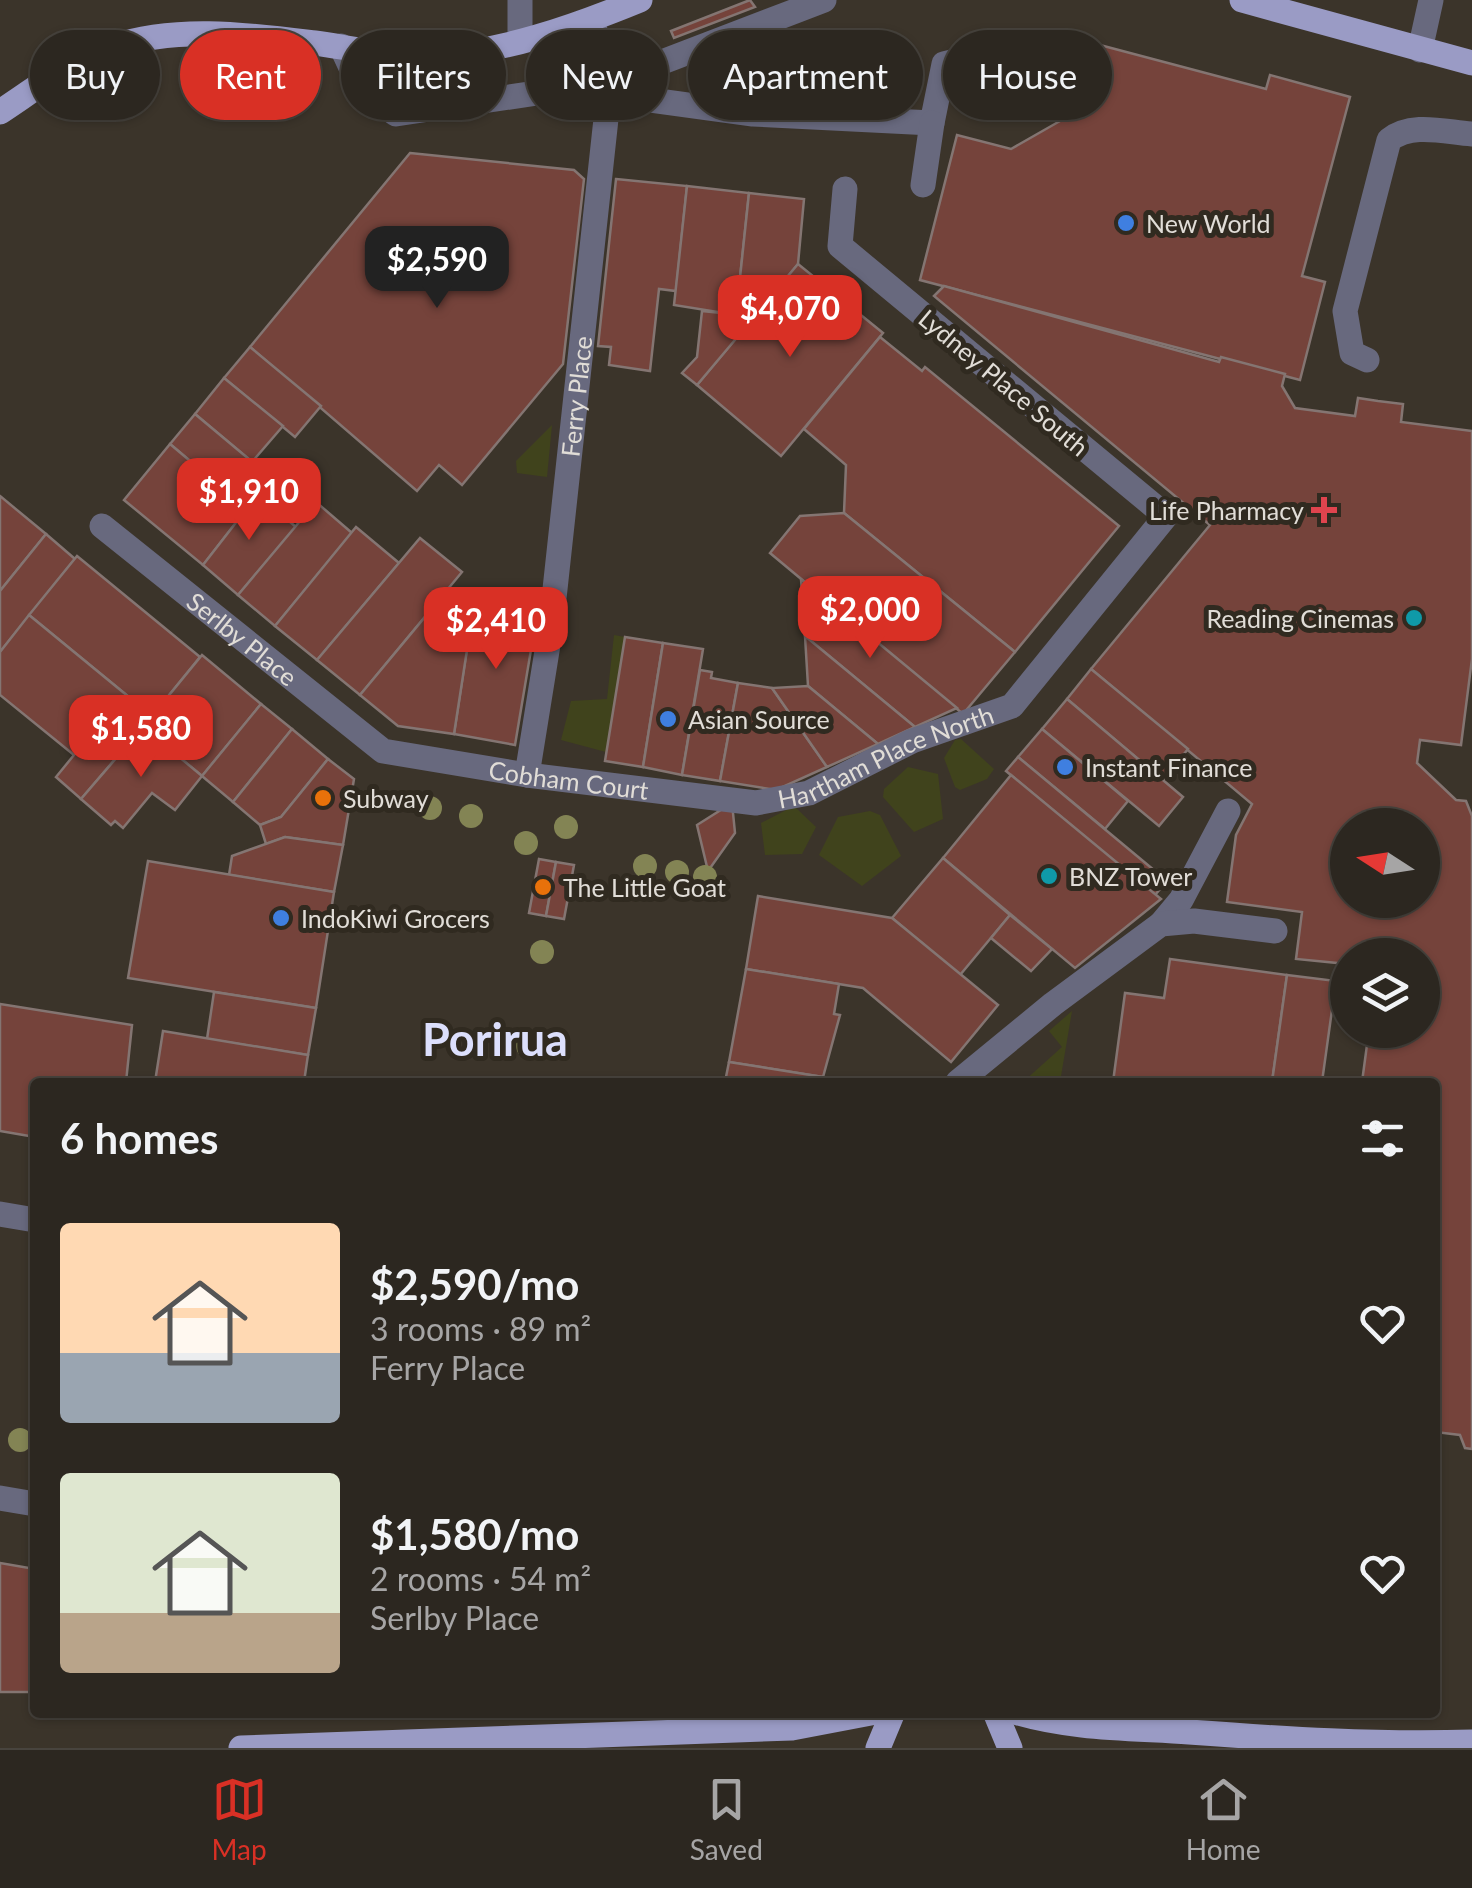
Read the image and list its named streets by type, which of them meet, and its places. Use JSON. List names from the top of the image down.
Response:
{
  "streets": {
    "street": [
      "Lydney Place South",
      "Ferry Place",
      "Serlby Place",
      "Hartham Place North",
      "Cobham Court"
    ]
  },
  "crossings": [
    ["Lydney Place South", "Hartham Place North"],
    ["Ferry Place", "Cobham Court"],
    ["Serlby Place", "Cobham Court"],
    ["Hartham Place North", "Cobham Court"]
  ],
  "districts": ["Porirua"],
  "places": {
    "other": [
      "New World",
      "Reading Cinemas",
      "Asian Source",
      "Instant Finance",
      "Subway",
      "BNZ Tower",
      "The Little Goat",
      "IndoKiwi Grocers"
    ],
    "health": ["Life Pharmacy"]
  },
  "north": "left",
  "page": {
    "chip": [
      "Buy",
      "Rent",
      "Filters",
      "New",
      "Apartment",
      "House"
    ],
    "price": [
      "$2,590",
      "$4,070",
      "$1,910",
      "$2,000",
      "$2,410",
      "$1,580"
    ],
    "heading": "6 homes",
    "list": [
      {
        "name": "$2,590/mo",
        "note": "3 rooms · 89 m² · Ferry Place"
      },
      {
        "name": "$1,580/mo",
        "note": "2 rooms · 54 m² · Serlby Place"
      }
    ],
    "tabs": ["Map", "Saved", "Home"]
  }
}
